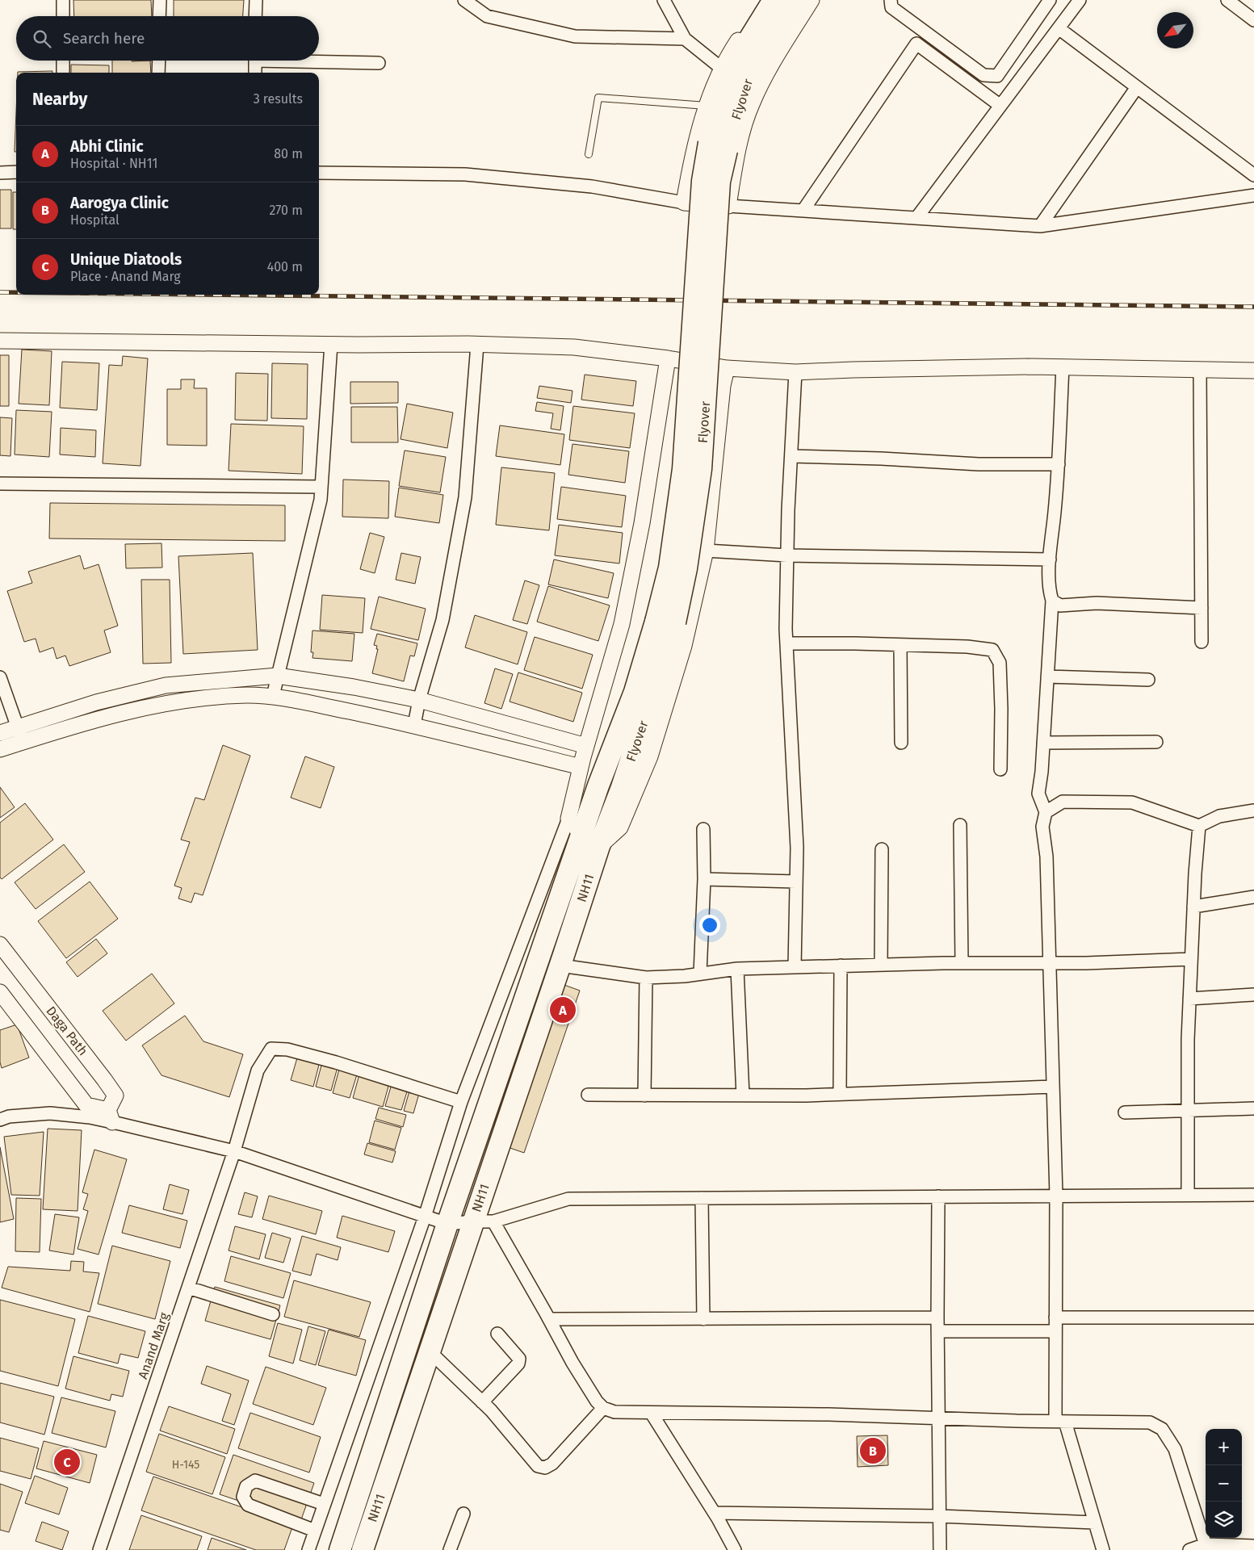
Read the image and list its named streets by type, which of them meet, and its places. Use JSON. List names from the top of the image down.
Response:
{
  "streets": {
    "highway": ["Flyover", "NH11"],
    "street": ["Daga Path", "Anand Marg"]
  },
  "crossings": [
    ["Flyover", "NH11"]
  ],
  "house_numbers": ["H-145"],
  "north": "bottom left",
  "page": {
    "search": "Search here",
    "heading": ["Nearby", "3 results"],
    "list": [
      {
        "mark": "A",
        "name": "Abhi Clinic",
        "note": "Hospital · NH11",
        "value": "80 m"
      },
      {
        "mark": "B",
        "name": "Aarogya Clinic",
        "note": "Hospital",
        "value": "270 m"
      },
      {
        "mark": "C",
        "name": "Unique Diatools",
        "note": "Place · Anand Marg",
        "value": "400 m"
      }
    ],
    "pins": ["A", "B", "C"],
    "map_buttons": ["+", "−"]
  }
}
